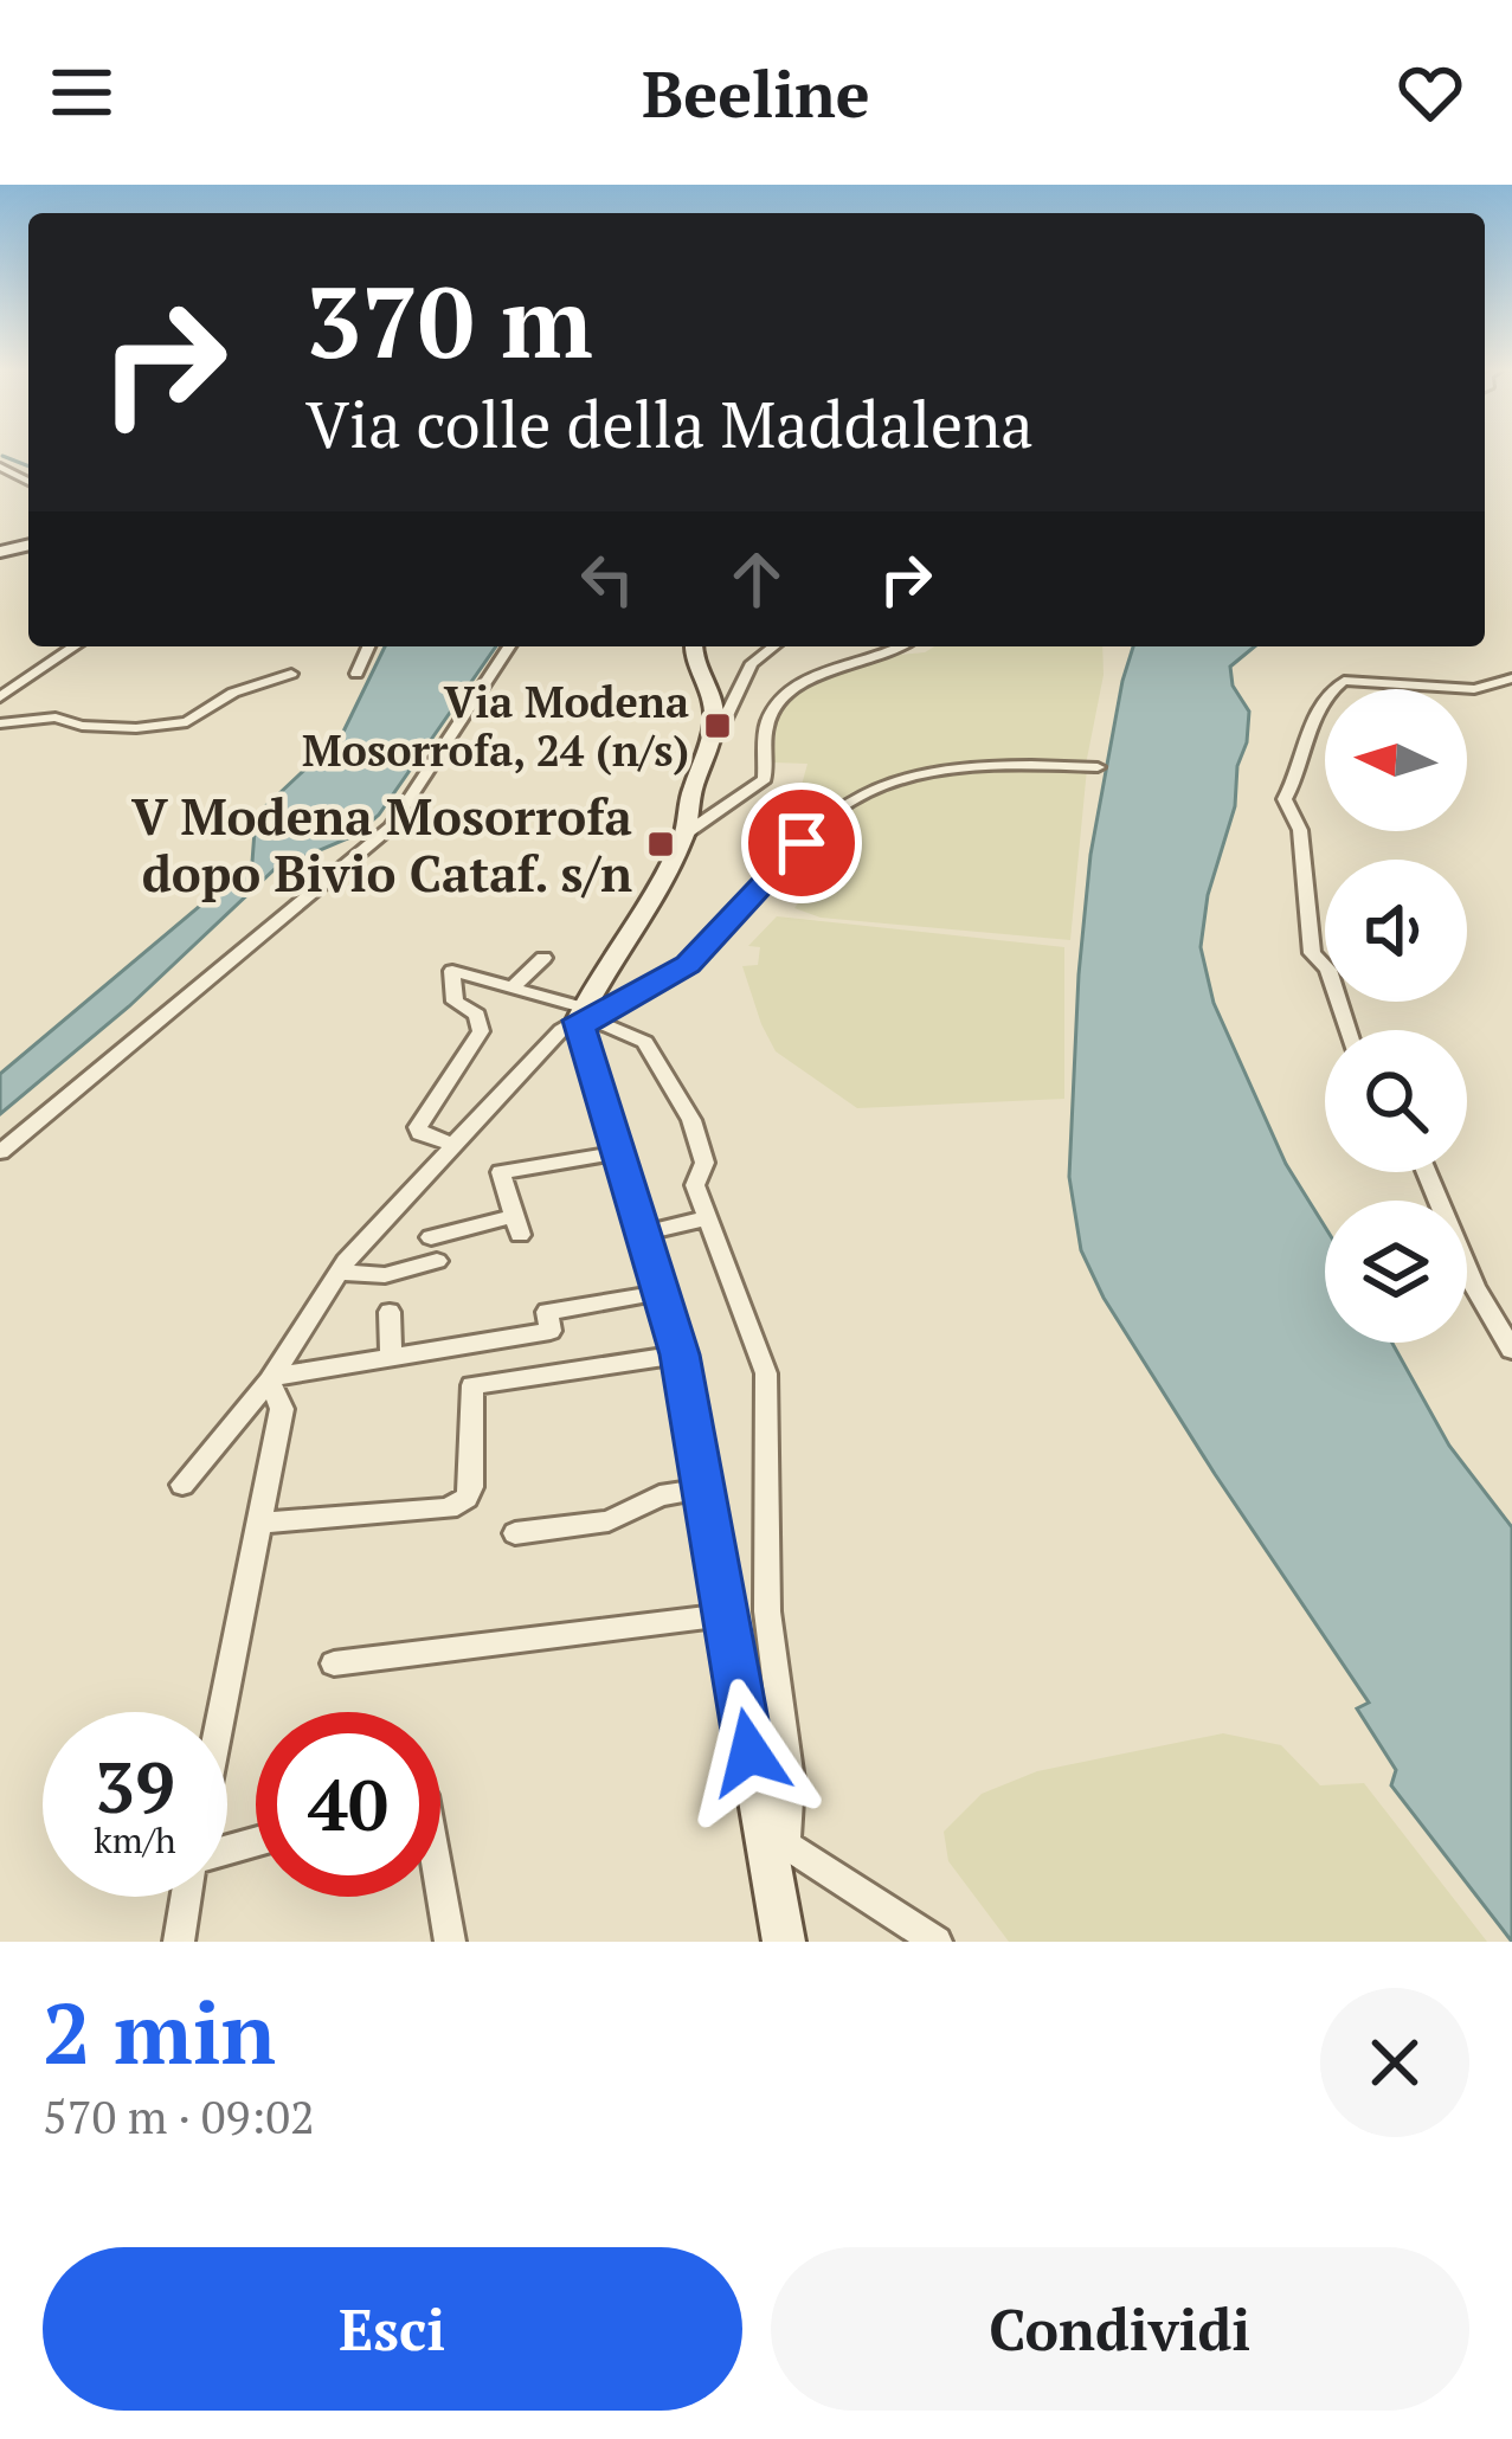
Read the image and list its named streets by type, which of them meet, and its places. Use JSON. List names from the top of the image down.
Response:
{
  "places": {
    "transit": ["Via Modena Mosorrofa, 24 (n/s)", "V Modena Mosorrofa dopo Bivio Cataf. s/n"]
  },
  "north": "left",
  "page": {
    "header": "Beeline",
    "turn": ["370 m", "Via colle della Maddalena"],
    "speed": "39 km/h",
    "limit": "40",
    "heading": ["2 min", "570 m · 09:02"],
    "buttons": ["Esci", "Condividi"]
  }
}
